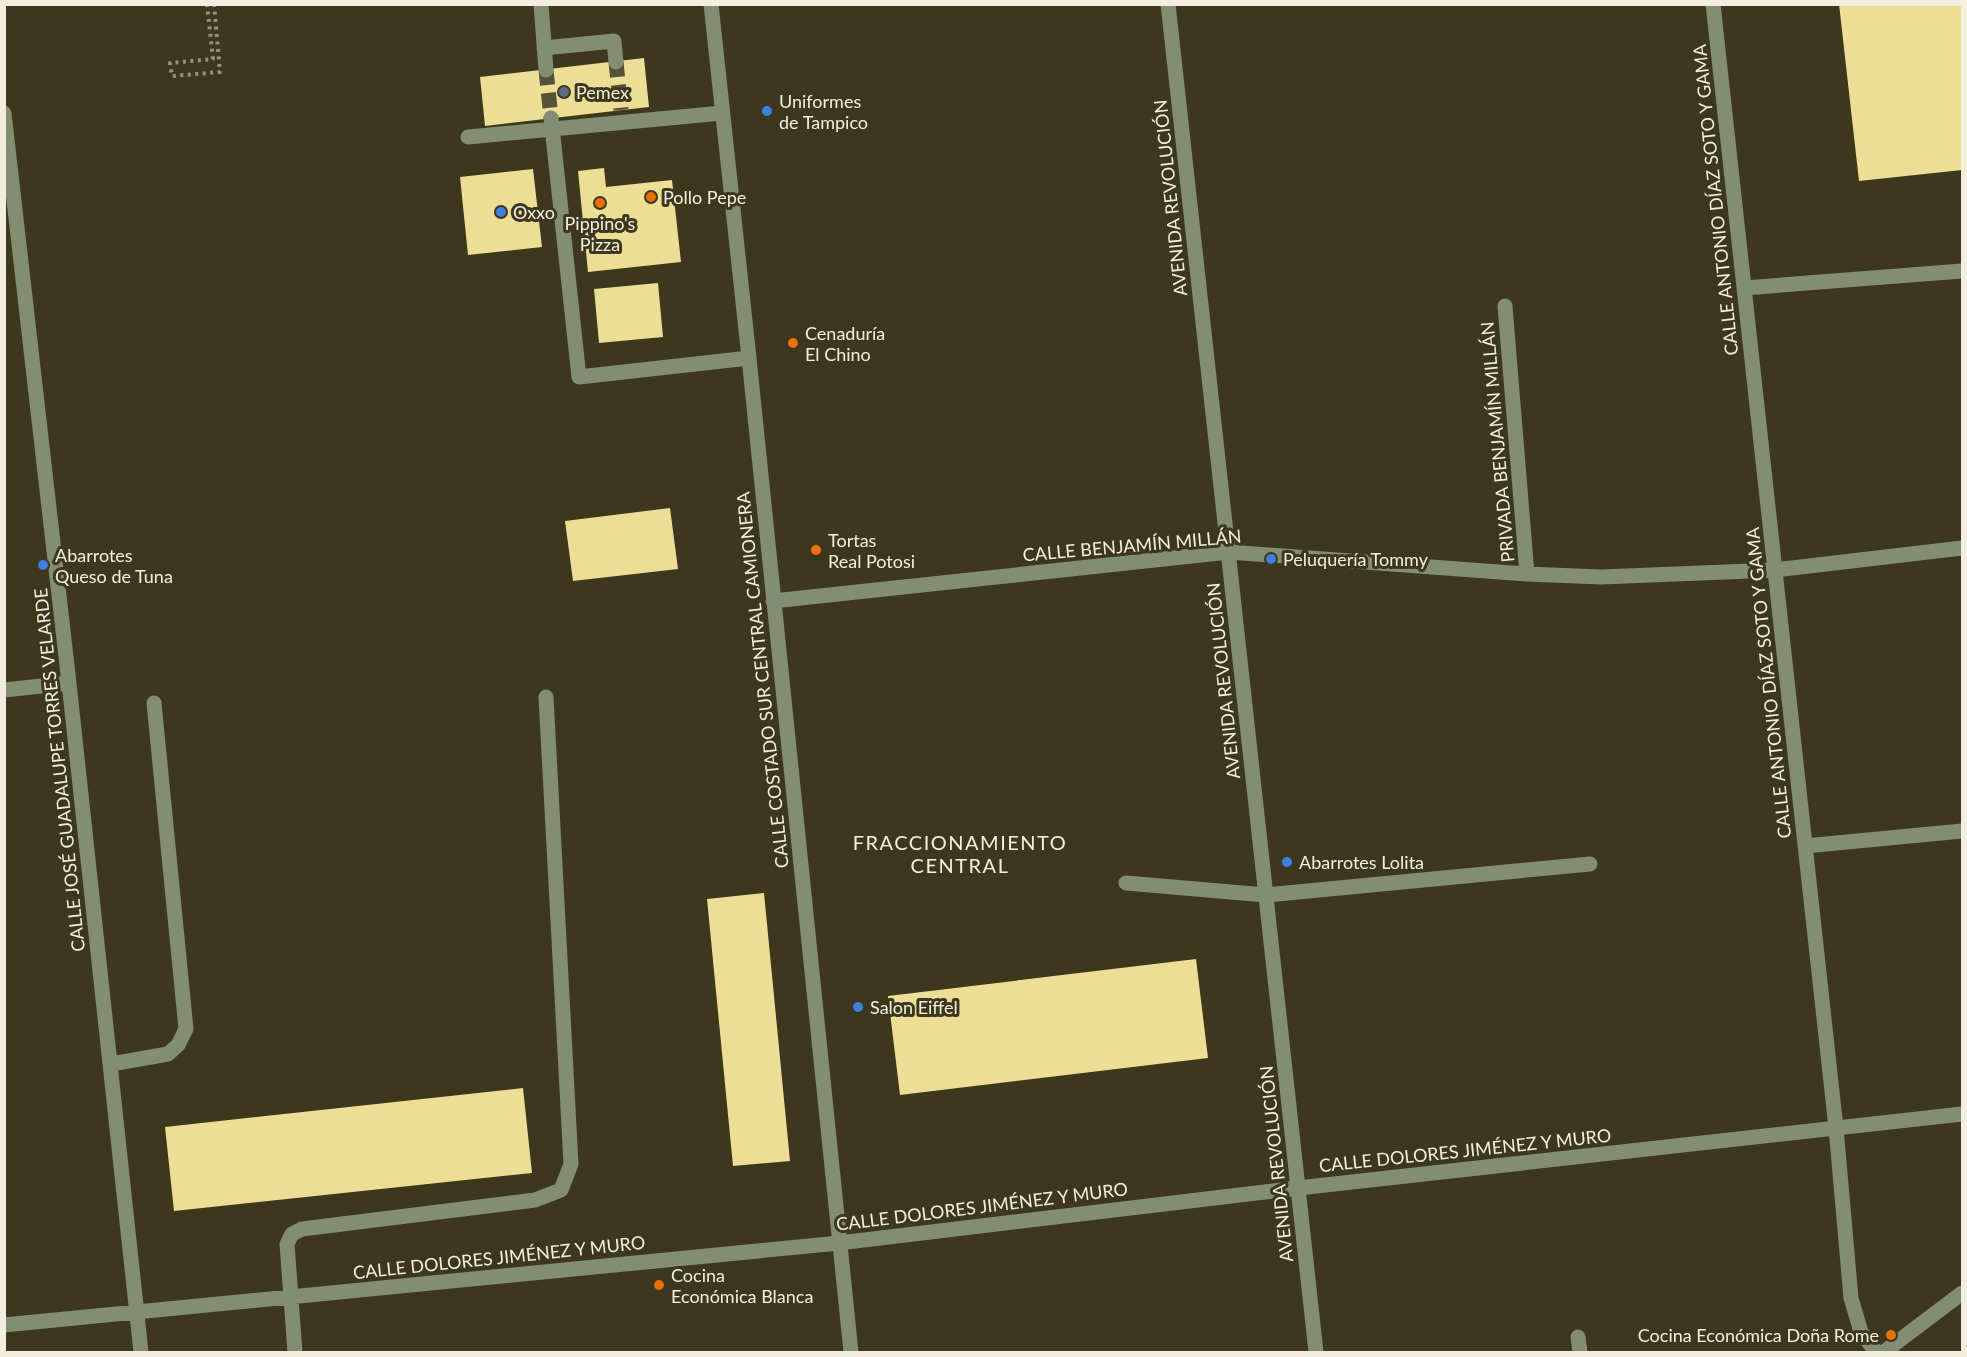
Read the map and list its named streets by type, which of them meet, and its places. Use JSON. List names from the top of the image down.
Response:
{
  "streets": {
    "street": [
      "AVENIDA REVOLUCIÓN",
      "CALLE ANTONIO DÍAZ SOTO Y GAMA",
      "PRIVADA BENJAMÍN MILLÁN",
      "CALLE BENJAMÍN MILLÁN",
      "CALLE COSTADO SUR CENTRAL CAMIONERA",
      "CALLE JOSÉ GUADALUPE TORRES VELARDE",
      "CALLE DOLORES JIMÉNEZ Y MURO"
    ]
  },
  "crossings": [
    ["AVENIDA REVOLUCIÓN", "CALLE BENJAMÍN MILLÁN"],
    ["AVENIDA REVOLUCIÓN", "CALLE DOLORES JIMÉNEZ Y MURO"],
    ["CALLE ANTONIO DÍAZ SOTO Y GAMA", "CALLE BENJAMÍN MILLÁN"],
    ["CALLE ANTONIO DÍAZ SOTO Y GAMA", "CALLE DOLORES JIMÉNEZ Y MURO"],
    ["PRIVADA BENJAMÍN MILLÁN", "CALLE BENJAMÍN MILLÁN"],
    ["CALLE BENJAMÍN MILLÁN", "CALLE COSTADO SUR CENTRAL CAMIONERA"],
    ["CALLE COSTADO SUR CENTRAL CAMIONERA", "CALLE DOLORES JIMÉNEZ Y MURO"],
    ["CALLE JOSÉ GUADALUPE TORRES VELARDE", "CALLE DOLORES JIMÉNEZ Y MURO"]
  ],
  "districts": ["FRACCIONAMIENTO CENTRAL"],
  "places": [
    "Pemex",
    "Uniformes de Tampico",
    "Pollo Pepe",
    "Pippino's Pizza",
    "Oxxo",
    "Cenaduría El Chino",
    "Tortas Real Potosi",
    "Peluquería Tommy",
    "Abarrotes Queso de Tuna",
    "Abarrotes Lolita",
    "Salon Eiffel",
    "Cocina Económica Blanca",
    "Cocina Económica Doña Rome"
  ]
}
